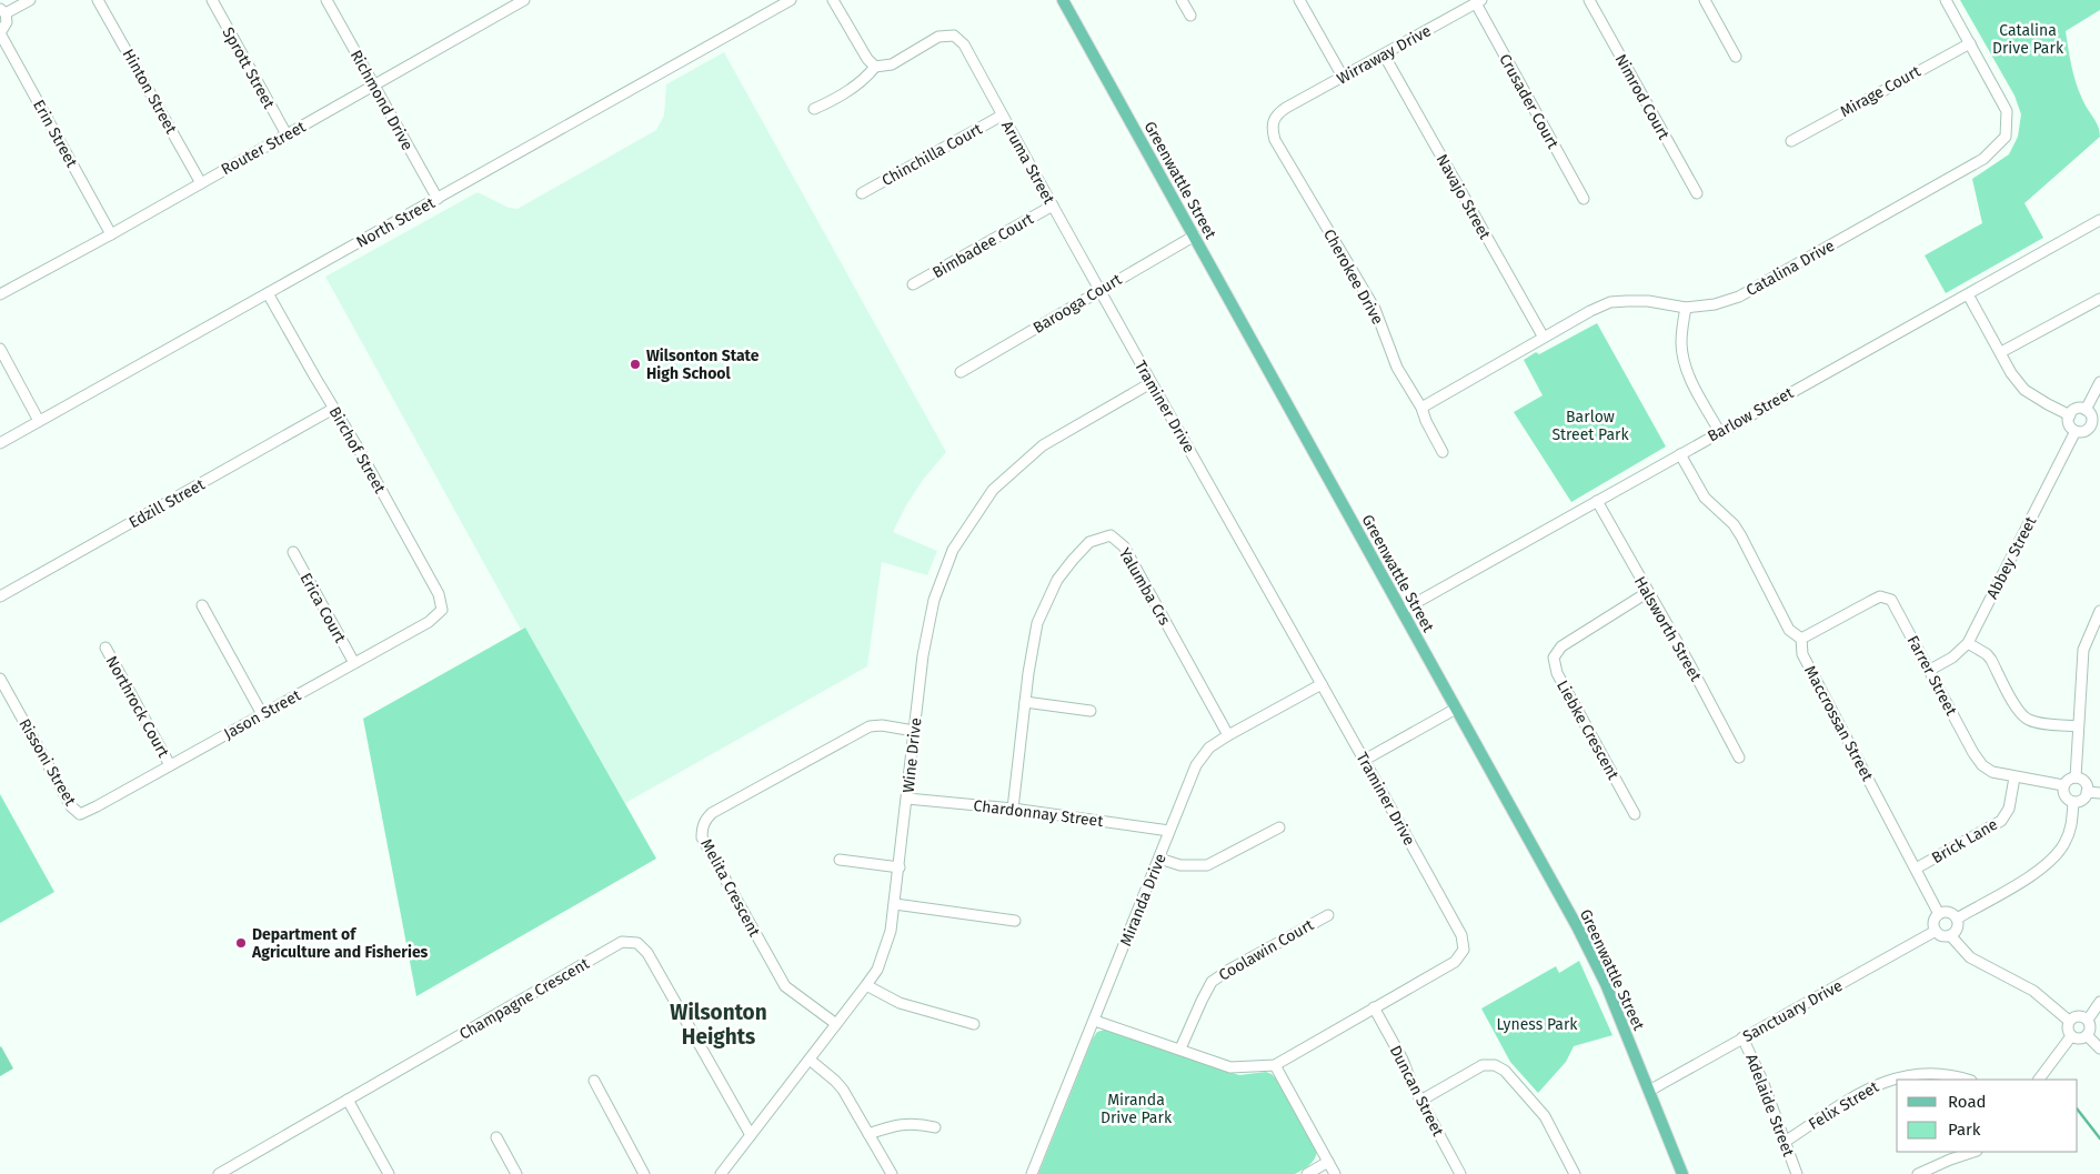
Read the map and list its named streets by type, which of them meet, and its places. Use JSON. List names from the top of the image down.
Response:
{
  "streets": {
    "main road": ["Greenwattle Street"],
    "street": [
      "Wirraway Drive",
      "Sprott Street",
      "Hinton Street",
      "Mirage Court",
      "Nimrod Court",
      "Richmond Drive",
      "Crusader Court",
      "Erin Street",
      "Router Street",
      "Chinchilla Court",
      "Aruma Street",
      "Navajo Street",
      "North Street",
      "Bimbadee Court",
      "Catalina Drive",
      "Cherokee Drive",
      "Barooga Court",
      "Traminer Drive",
      "Barlow Street",
      "Birchof Street",
      "Edzill Street",
      "Abbey Street",
      "Yalumba Crs",
      "Erica Court",
      "Halsworth Street",
      "Farrer Street",
      "Northrock Court",
      "Jason Street",
      "Maccrossan Street",
      "Liebke Crescent",
      "Wine Drive",
      "Rissoni Street",
      "Chardonnay Street",
      "Brick Lane",
      "Melita Crescent",
      "Miranda Drive",
      "Coolawin Court",
      "Champagne Crescent",
      "Sanctuary Drive",
      "Duncan Street",
      "Adelaide Street",
      "Felix Street"
    ]
  },
  "crossings": [
    ["Wirraway Drive", "Crusader Court"],
    ["Wirraway Drive", "Navajo Street"],
    ["Wirraway Drive", "Cherokee Drive"],
    ["Sprott Street", "Router Street"],
    ["Hinton Street", "Router Street"],
    ["Mirage Court", "Catalina Drive"],
    ["Richmond Drive", "Router Street"],
    ["Richmond Drive", "North Street"],
    ["Erin Street", "Router Street"],
    ["Chinchilla Court", "Aruma Street"],
    ["Aruma Street", "Bimbadee Court"],
    ["Aruma Street", "Barooga Court"],
    ["Aruma Street", "Traminer Drive"],
    ["Greenwattle Street", "Barooga Court"],
    ["Greenwattle Street", "Barlow Street"],
    ["Greenwattle Street", "Sanctuary Drive"],
    ["Navajo Street", "Catalina Drive"],
    ["North Street", "Birchof Street"],
    ["Catalina Drive", "Cherokee Drive"],
    ["Barooga Court", "Traminer Drive"],
    ["Traminer Drive", "Wine Drive"],
    ["Traminer Drive", "Miranda Drive"],
    ["Traminer Drive", "Coolawin Court"],
    ["Traminer Drive", "Duncan Street"],
    ["Barlow Street", "Halsworth Street"],
    ["Barlow Street", "Maccrossan Street"],
    ["Birchof Street", "Edzill Street"],
    ["Birchof Street", "Jason Street"],
    ["Abbey Street", "Farrer Street"],
    ["Yalumba Crs", "Chardonnay Street"],
    ["Yalumba Crs", "Miranda Drive"],
    ["Erica Court", "Jason Street"],
    ["Halsworth Street", "Liebke Crescent"],
    ["Farrer Street", "Maccrossan Street"],
    ["Farrer Street", "Brick Lane"],
    ["Northrock Court", "Jason Street"],
    ["Jason Street", "Rissoni Street"],
    ["Maccrossan Street", "Brick Lane"],
    ["Maccrossan Street", "Sanctuary Drive"],
    ["Wine Drive", "Chardonnay Street"],
    ["Wine Drive", "Melita Crescent"],
    ["Wine Drive", "Champagne Crescent"],
    ["Chardonnay Street", "Miranda Drive"],
    ["Sanctuary Drive", "Adelaide Street"],
    ["Adelaide Street", "Felix Street"]
  ],
  "districts": ["Wilsonton Heights"],
  "parks": [
    "Catalina Drive Park",
    "Barlow Street Park",
    "Lyness Park",
    "Miranda Drive Park"
  ],
  "places": ["Wilsonton State High School", "Department of Agriculture and Fisheries"],
  "legend": ["Road", "Park"]
}
